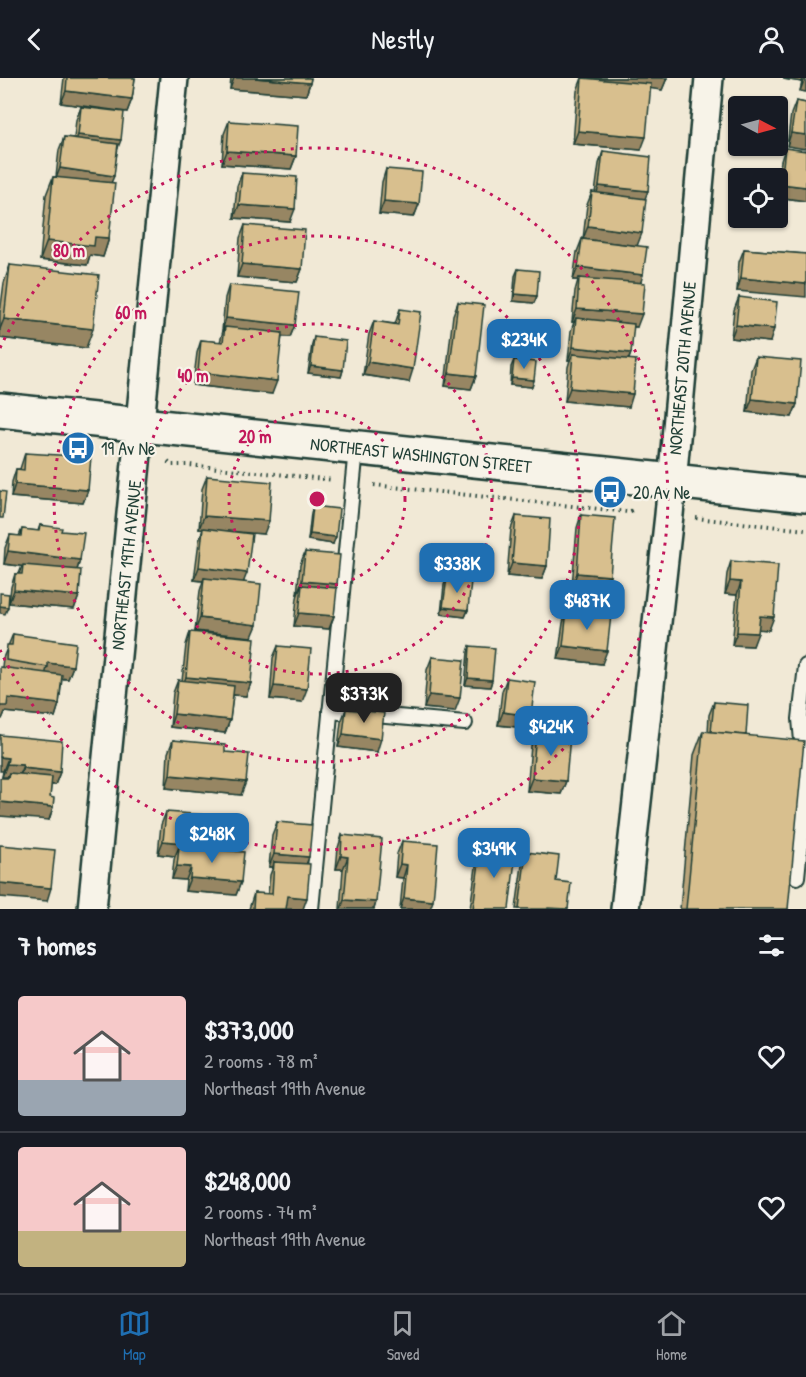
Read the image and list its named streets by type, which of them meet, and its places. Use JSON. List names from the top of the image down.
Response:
{
  "streets": {
    "street": ["NORTHEAST 20TH AVENUE", "NORTHEAST WASHINGTON STREET", "NORTHEAST 19TH AVENUE"]
  },
  "crossings": [
    ["NORTHEAST 20TH AVENUE", "NORTHEAST WASHINGTON STREET"],
    ["NORTHEAST WASHINGTON STREET", "NORTHEAST 19TH AVENUE"]
  ],
  "places": {
    "bus stop": ["19 Av Ne", "20 Av Ne"]
  },
  "north": "right",
  "page": {
    "header": "Nestly",
    "price": [
      "$234K",
      "$338K",
      "$487K",
      "$373K",
      "$424K",
      "$248K",
      "$349K"
    ],
    "heading": "7 homes",
    "list": [
      {
        "name": "$373,000",
        "note": "2 rooms · 78 m² · Northeast 19th Avenue"
      },
      {
        "name": "$248,000",
        "note": "2 rooms · 74 m² · Northeast 19th Avenue"
      }
    ],
    "tabs": ["Map", "Saved", "Home"]
  },
  "rings": [
    "80 m",
    "60 m",
    "40 m",
    "20 m"
  ]
}
